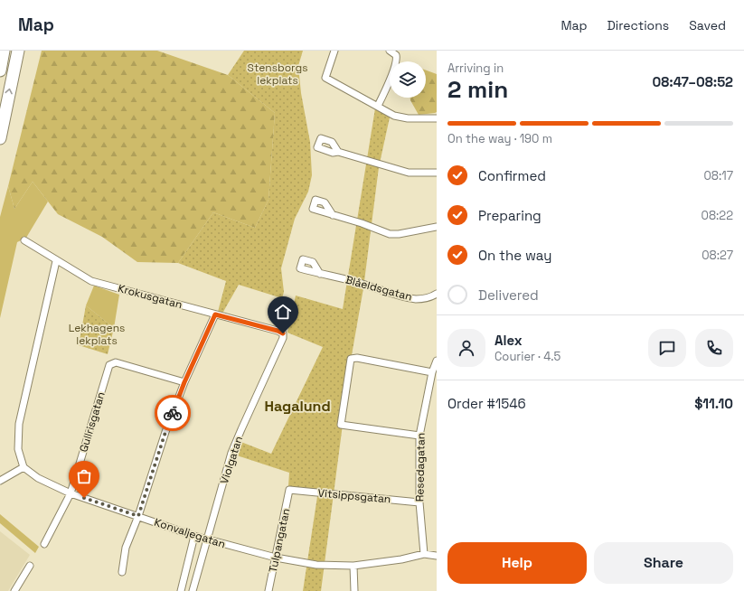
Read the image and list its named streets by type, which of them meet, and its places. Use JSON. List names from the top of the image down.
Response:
{
  "streets": {
    "street": [
      "Blåeldsgatan",
      "Krokusgatan",
      "Gullrisgatan",
      "Violgatan",
      "Resedagatan",
      "Vitsippsgatan",
      "Konvaljegatan",
      "Tulpangatan"
    ]
  },
  "crossings": [
    ["Krokusgatan", "Violgatan"],
    ["Gullrisgatan", "Konvaljegatan"],
    ["Violgatan", "Konvaljegatan"],
    ["Resedagatan", "Vitsippsgatan"],
    ["Resedagatan", "Konvaljegatan"],
    ["Vitsippsgatan", "Tulpangatan"],
    ["Konvaljegatan", "Tulpangatan"]
  ],
  "districts": ["Hagalund"],
  "parks": ["Stensborgs lekplats", "Lekhagens lekplats"],
  "page": {
    "header": "Map",
    "nav": ["Map", "Directions", "Saved"],
    "heading": ["2 min", "Arriving in", "08:47–08:52"],
    "panel": [
      "Alex",
      "Courier · 4.5",
      "Order #1546",
      "$11.10"
    ],
    "bar": "On the way · 190 m",
    "list": [
      ["Confirmed", "08:17"],
      ["Preparing", "08:22"],
      ["On the way", "08:27"],
      "Delivered"
    ],
    "buttons": ["Help", "Share"]
  }
}
